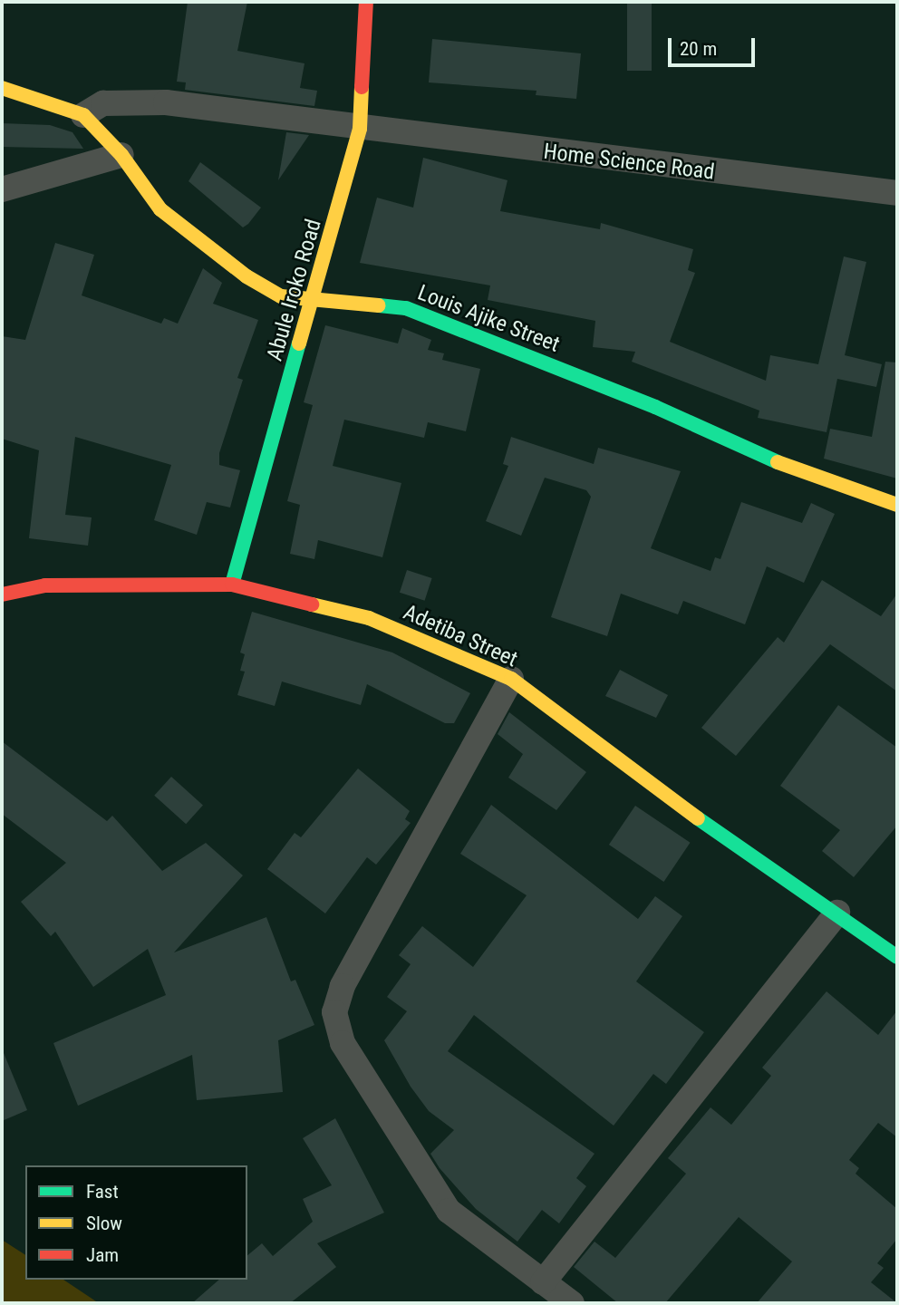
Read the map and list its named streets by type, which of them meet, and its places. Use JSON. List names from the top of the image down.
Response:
{
  "streets": {
    "street": [
      "Home Science Road",
      "Abule Iroko Road",
      "Louis Ajike Street",
      "Adetiba Street"
    ]
  },
  "crossings": [
    ["Home Science Road", "Abule Iroko Road"],
    ["Home Science Road", "Louis Ajike Street"],
    ["Abule Iroko Road", "Louis Ajike Street"],
    ["Abule Iroko Road", "Adetiba Street"]
  ],
  "legend": ["Fast", "Slow", "Jam"],
  "scale_bar": "20 m"
}
